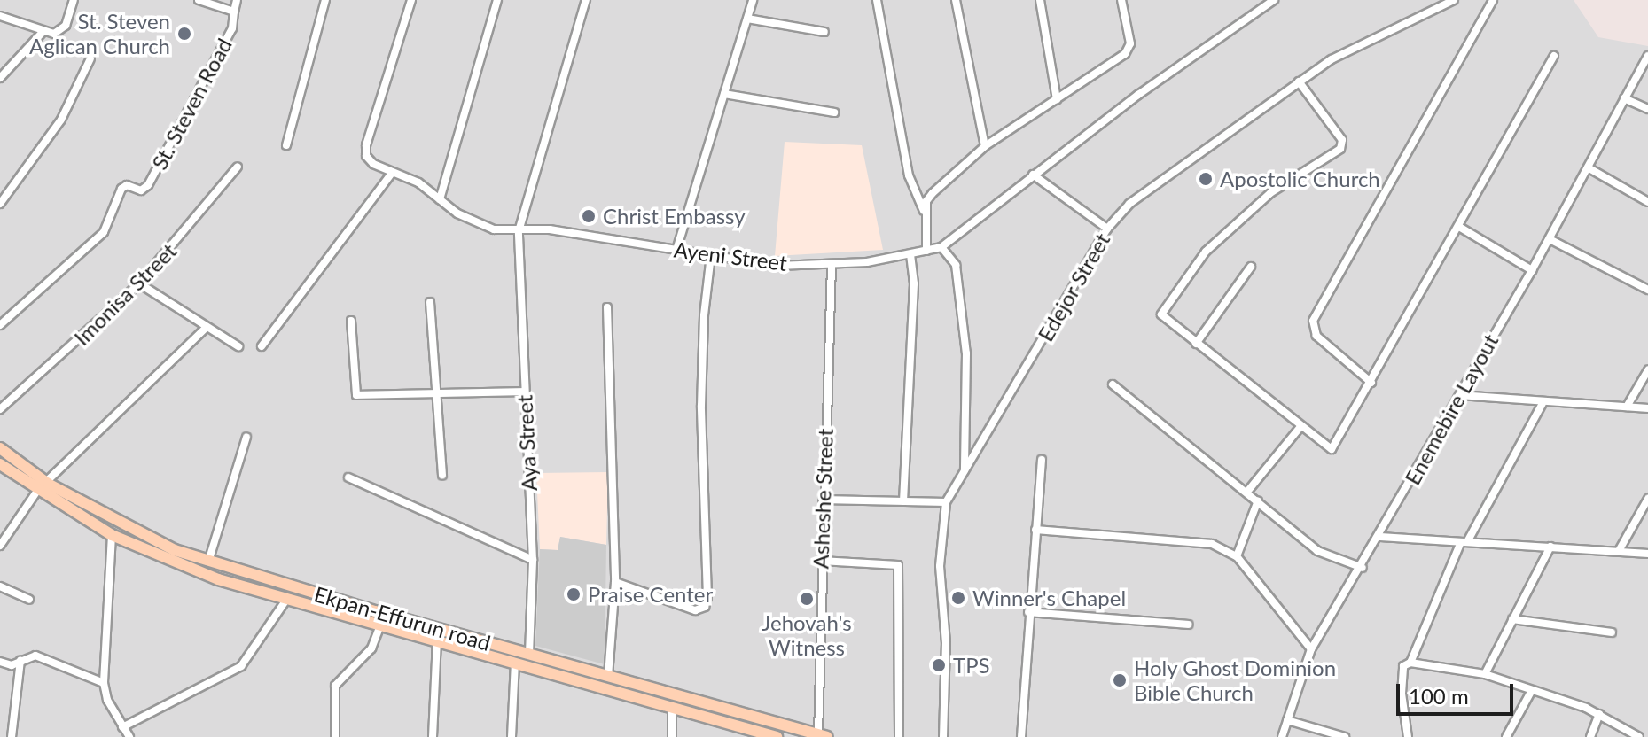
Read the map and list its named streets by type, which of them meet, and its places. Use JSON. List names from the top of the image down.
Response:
{
  "streets": {
    "main road": ["Ekpan-Effurun road"],
    "street": [
      "St. Steven Road",
      "Ayeni Street",
      "Edejor Street",
      "Imonisa Street",
      "Enemebire Layout",
      "Aya Street",
      "Asheshe Street"
    ]
  },
  "crossings": [
    ["Ayeni Street", "Aya Street"],
    ["Ayeni Street", "Asheshe Street"],
    ["Aya Street", "Ekpan-Effurun road"],
    ["Asheshe Street", "Ekpan-Effurun road"]
  ],
  "places": [
    "St. Steven Aglican Church",
    "Apostolic Church",
    "Christ Embassy",
    "Praise Center",
    "Winner's Chapel",
    "Jehovah's Witness",
    "TPS",
    "Holy Ghost Dominion Bible Church"
  ],
  "scale_bar": "100 m"
}
